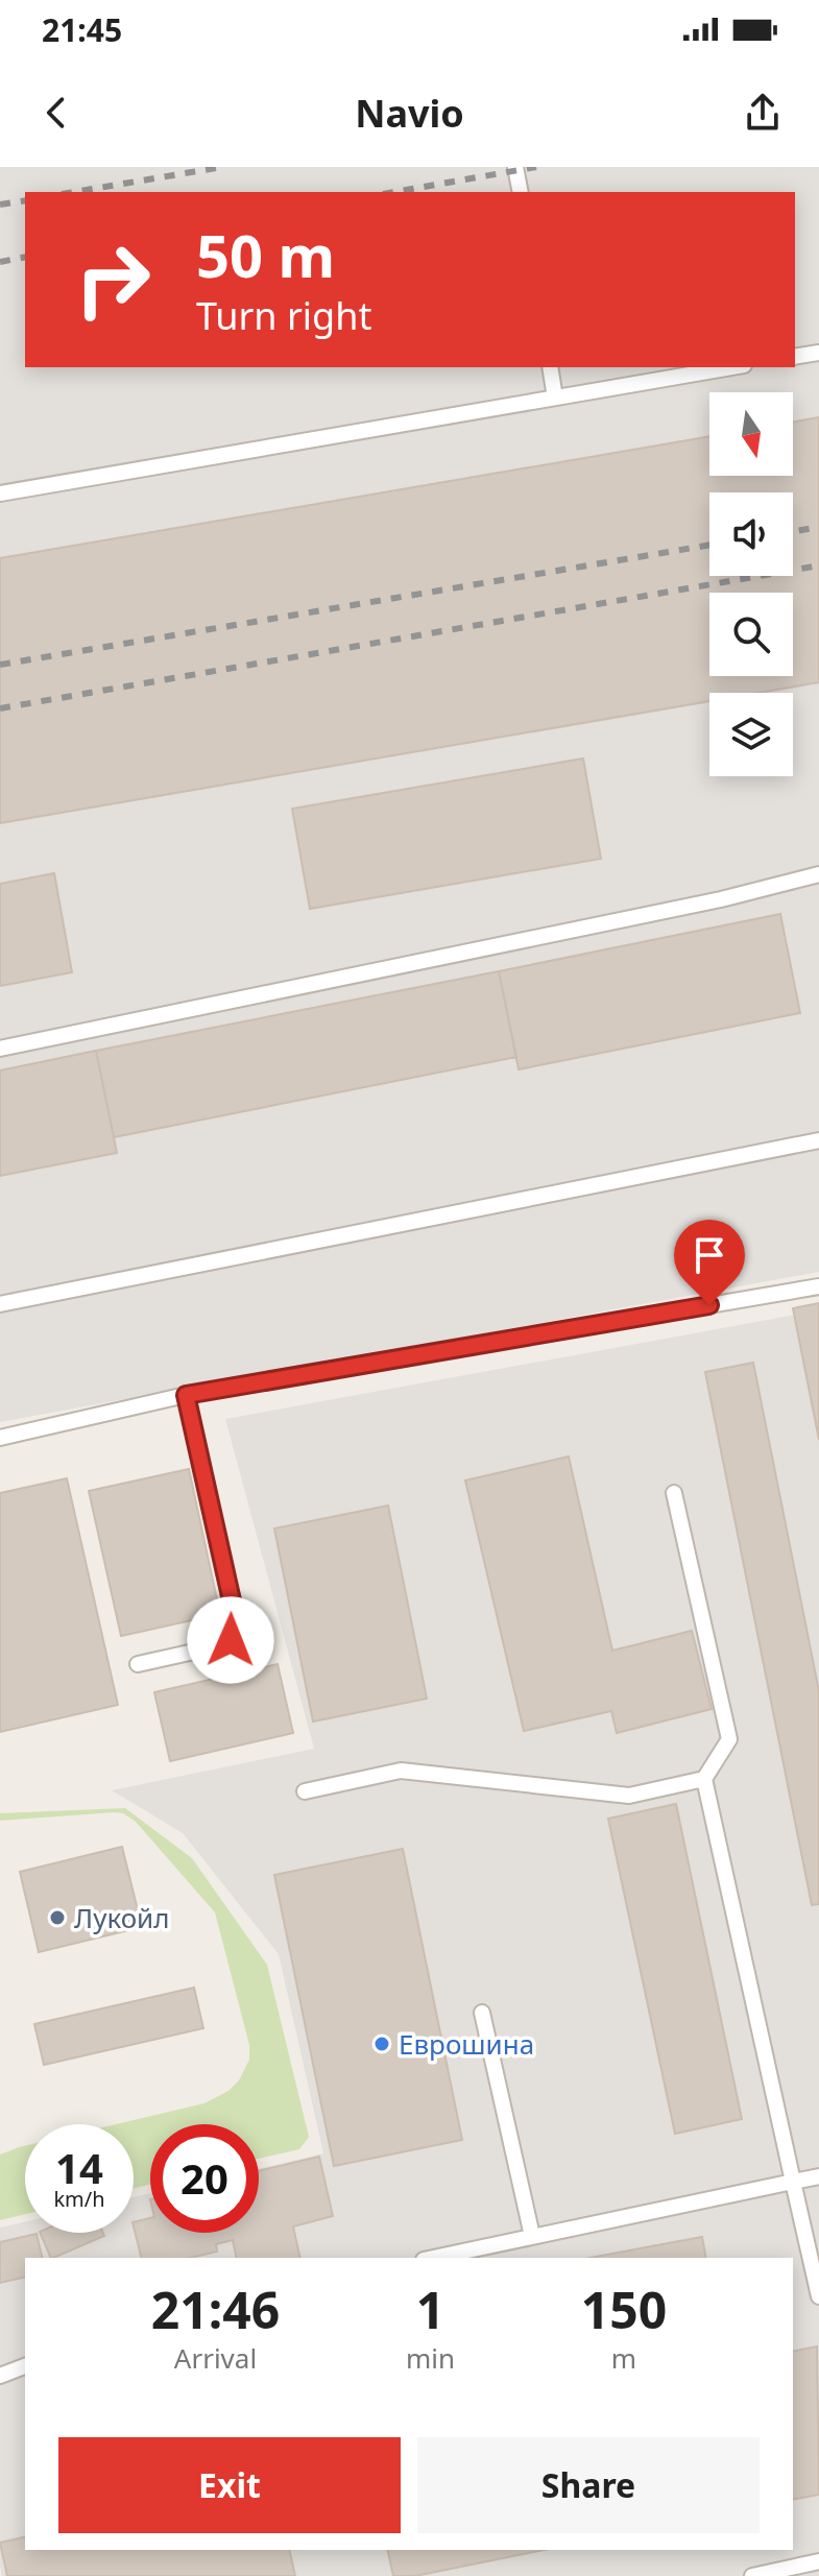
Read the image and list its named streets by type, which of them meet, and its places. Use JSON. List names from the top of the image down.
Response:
{
  "places": ["Лукойл", "Еврошина"],
  "north": "bottom",
  "page": {
    "status": "21:45",
    "header": "Navio",
    "turn": ["50 m", "Turn right"],
    "speed": "14 km/h",
    "limit": "20",
    "eta": [
      "21:46",
      "Arrival",
      "1",
      "min",
      "150",
      "m"
    ],
    "buttons": ["Exit", "Share"]
  }
}
